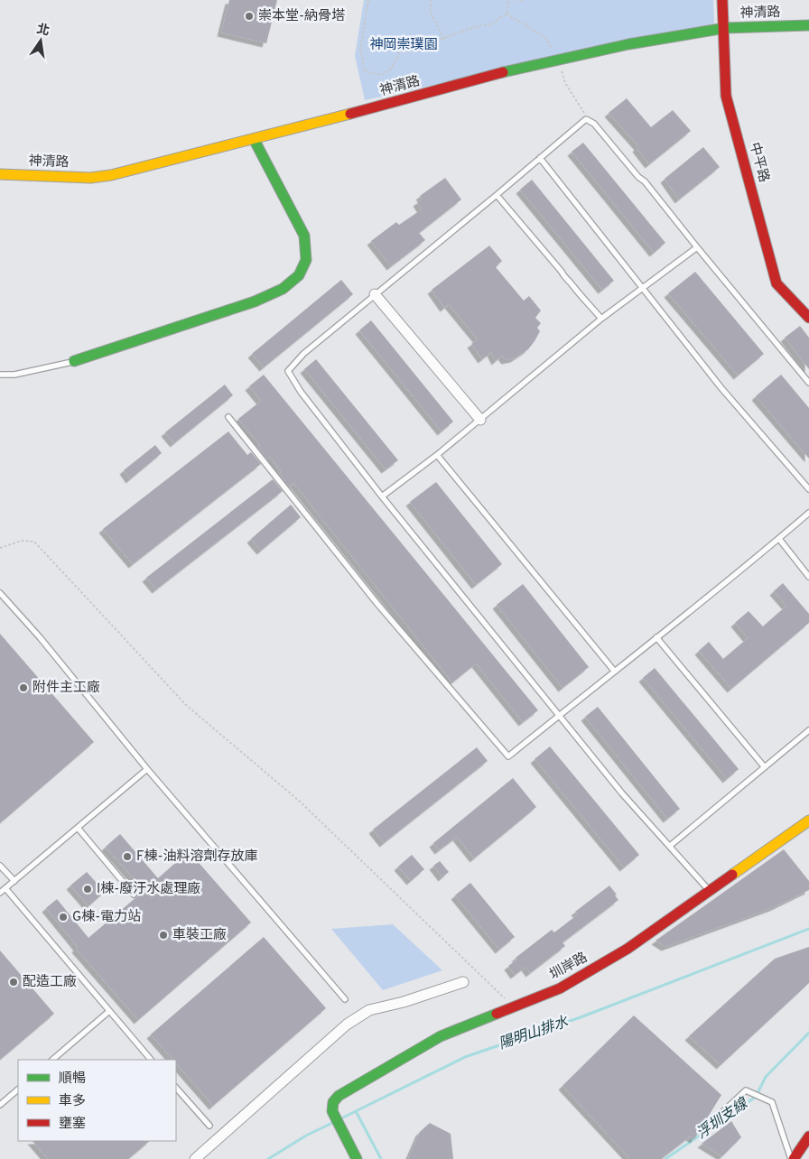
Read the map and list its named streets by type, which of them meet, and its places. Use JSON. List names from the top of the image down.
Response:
{
  "streets": {
    "street": ["神清路", "中平路", "圳岸路"]
  },
  "crossings": [
    ["神清路", "中平路"]
  ],
  "water": ["陽明山排水", "浮圳支線"],
  "parks": ["神岡崇璞園"],
  "places": [
    "崇本堂-納骨塔",
    "附件主工廠",
    "F棟-油料溶劑存放庫",
    "I棟-廢汙水處理廠",
    "G棟-電力站",
    "車裝工廠",
    "配造工廠"
  ],
  "legend": ["順暢", "車多", "壅塞"],
  "north": "top"
}
